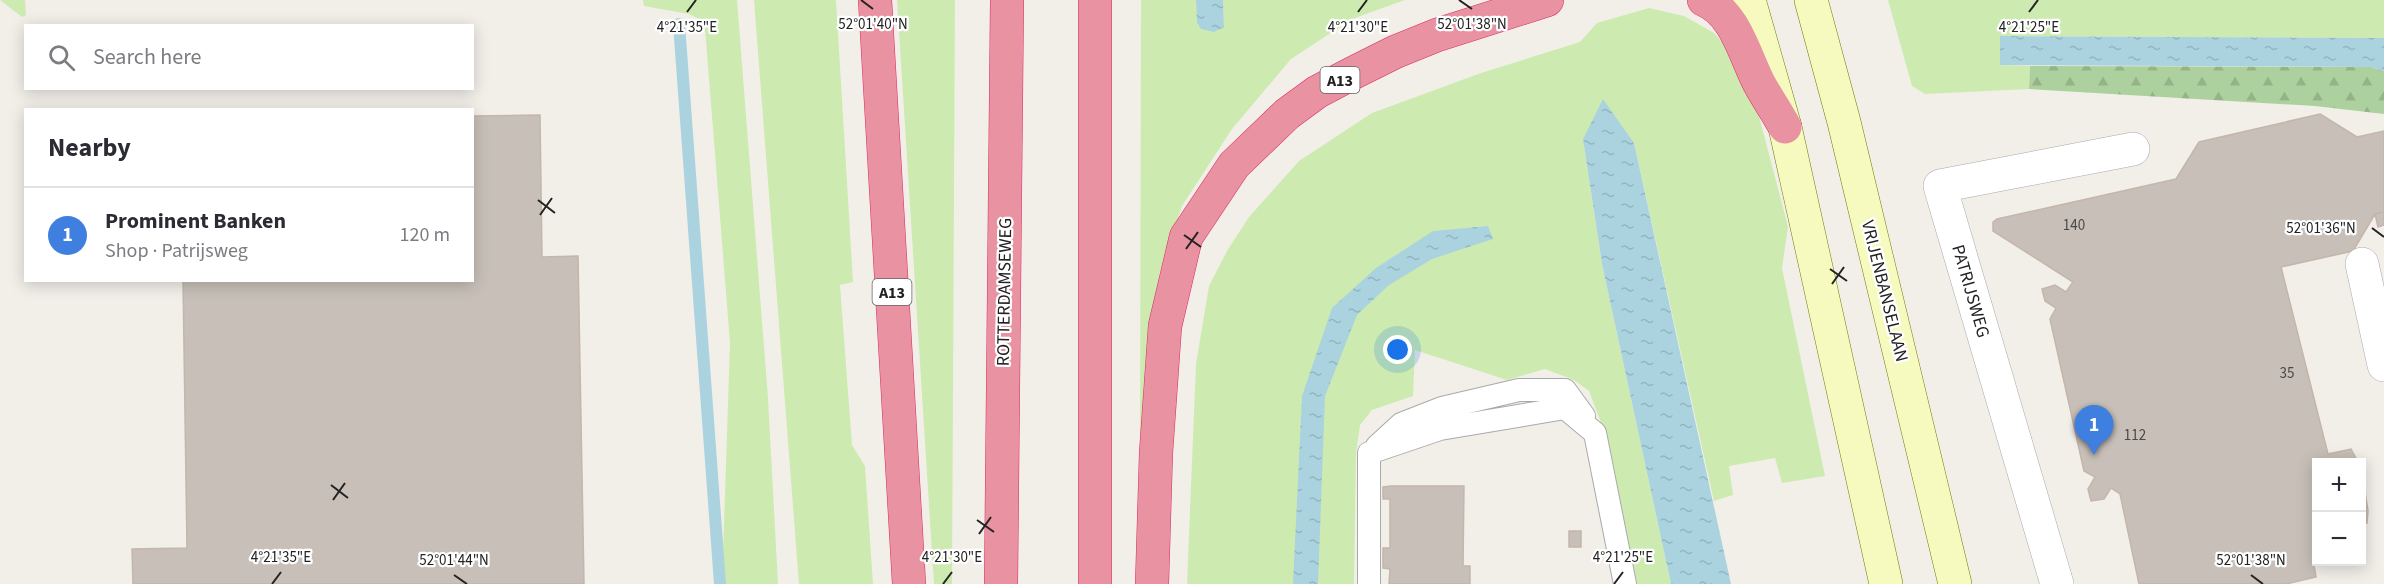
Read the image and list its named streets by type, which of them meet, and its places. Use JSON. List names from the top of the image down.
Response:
{
  "streets": {
    "highway": ["A13", "ROTTERDAMSEWEG"],
    "main road": ["VRIJENBANSELAAN"],
    "street": ["PATRIJSWEG"]
  },
  "house_numbers": ["140", "35", "112"],
  "page": {
    "search": "Search here",
    "heading": "Nearby",
    "list": [
      {
        "mark": "1",
        "name": "Prominent Banken",
        "note": "Shop · Patrijsweg",
        "value": "120 m"
      }
    ],
    "pins": "1",
    "map_buttons": ["+", "−"]
  },
  "coordinates": [
    "52°01'40\"N",
    "52°01'38\"N",
    "4°21'35\"E",
    "4°21'30\"E",
    "4°21'25\"E",
    "52°01'36\"N",
    "52°01'44\"N"
  ]
}
